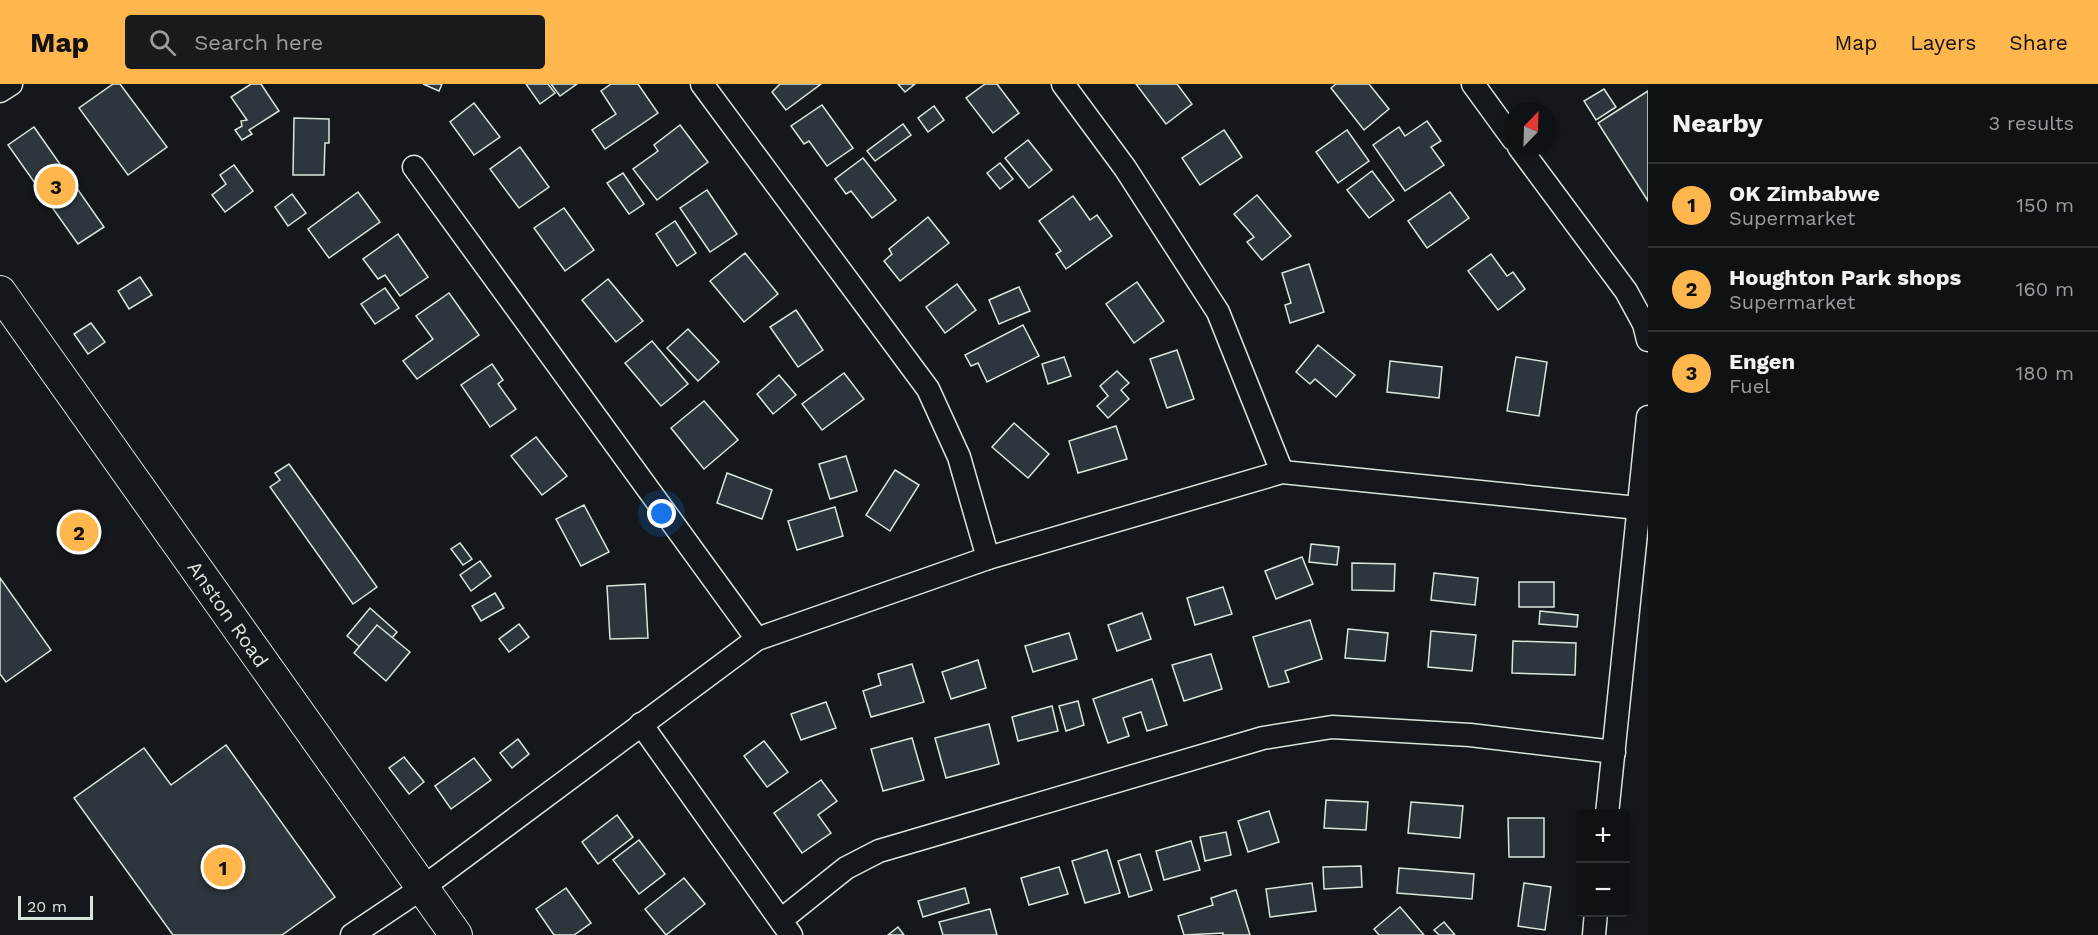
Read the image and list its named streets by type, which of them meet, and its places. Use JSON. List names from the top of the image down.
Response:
{
  "streets": {
    "main road": ["Anston Road"]
  },
  "scale_bar": "20 m",
  "north": "top right",
  "page": {
    "header": "Map",
    "search": "Search here",
    "nav": ["Map", "Layers", "Share"],
    "heading": ["Nearby", "3 results"],
    "list": [
      {
        "mark": "1",
        "name": "OK Zimbabwe",
        "note": "Supermarket",
        "value": "150 m"
      },
      {
        "mark": "2",
        "name": "Houghton Park shops",
        "note": "Supermarket",
        "value": "160 m"
      },
      {
        "mark": "3",
        "name": "Engen",
        "note": "Fuel",
        "value": "180 m"
      }
    ],
    "pins": ["3", "2", "1"],
    "map_buttons": ["+", "−"],
    "scale": "20 m"
  }
}
